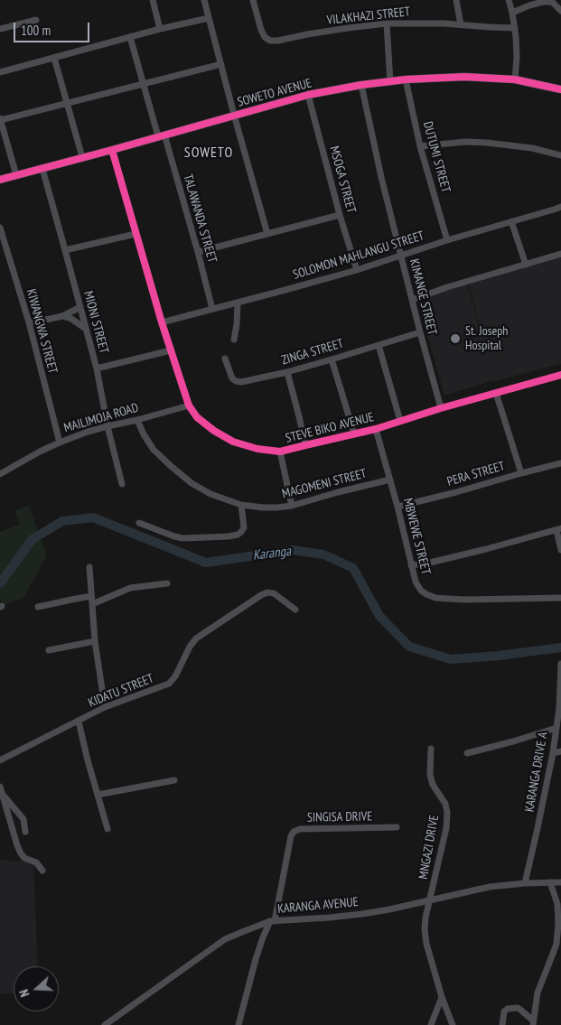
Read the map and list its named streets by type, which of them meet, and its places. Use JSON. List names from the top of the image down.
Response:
{
  "streets": {
    "street": [
      "VILAKHAZI STREET",
      "SOWETO AVENUE",
      "DUTUMI STREET",
      "MSOGA STREET",
      "TALAWANDA STREET",
      "SOLOMON MAHLANGU STREET",
      "KIMANGE STREET",
      "MIONI STREET",
      "KIWANGWA STREET",
      "ZINGA STREET",
      "MAILIMOJA ROAD",
      "STEVE BIKO AVENUE",
      "PERA STREET",
      "MAGOMENI STREET",
      "MBWEWE STREET",
      "KIDATU STREET",
      "KARANGA DRIVE A",
      "SINGISA DRIVE",
      "MNGAZI DRIVE",
      "KARANGA AVENUE"
    ]
  },
  "crossings": [
    ["SOWETO AVENUE", "DUTUMI STREET"],
    ["SOWETO AVENUE", "MSOGA STREET"],
    ["SOWETO AVENUE", "TALAWANDA STREET"],
    ["SOWETO AVENUE", "KIMANGE STREET"],
    ["SOWETO AVENUE", "MIONI STREET"],
    ["SOWETO AVENUE", "STEVE BIKO AVENUE"],
    ["DUTUMI STREET", "SOLOMON MAHLANGU STREET"],
    ["MSOGA STREET", "SOLOMON MAHLANGU STREET"],
    ["TALAWANDA STREET", "SOLOMON MAHLANGU STREET"],
    ["SOLOMON MAHLANGU STREET", "KIMANGE STREET"],
    ["SOLOMON MAHLANGU STREET", "STEVE BIKO AVENUE"],
    ["KIMANGE STREET", "ZINGA STREET"],
    ["KIMANGE STREET", "STEVE BIKO AVENUE"],
    ["MIONI STREET", "MAILIMOJA ROAD"],
    ["KIWANGWA STREET", "MAILIMOJA ROAD"],
    ["MAILIMOJA ROAD", "STEVE BIKO AVENUE"],
    ["MAILIMOJA ROAD", "MAGOMENI STREET"],
    ["STEVE BIKO AVENUE", "MBWEWE STREET"],
    ["PERA STREET", "MBWEWE STREET"],
    ["MAGOMENI STREET", "MBWEWE STREET"],
    ["KARANGA DRIVE A", "KARANGA AVENUE"],
    ["SINGISA DRIVE", "KARANGA AVENUE"],
    ["MNGAZI DRIVE", "KARANGA AVENUE"]
  ],
  "districts": ["SOWETO"],
  "water": ["Karanga"],
  "places": ["St. Joseph Hospital"],
  "scale_bar": "100 m",
  "north": "left"
}
